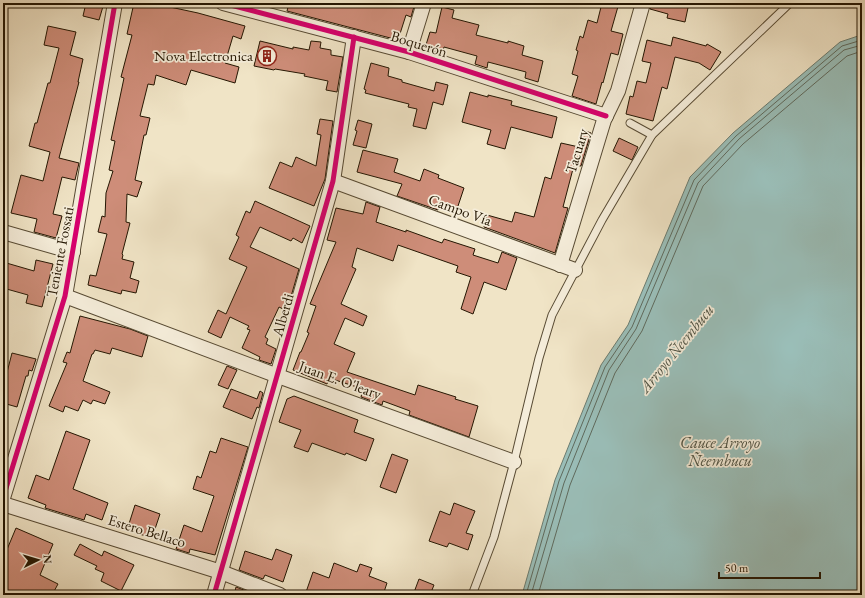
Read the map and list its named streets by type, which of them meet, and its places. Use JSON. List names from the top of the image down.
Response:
{
  "streets": {
    "street": [
      "Boquerón",
      "Tacuary",
      "Campo Vía",
      "Teniente Fossati",
      "Alberdi",
      "Juan E. O'leary",
      "Estero Bellaco"
    ]
  },
  "crossings": [
    ["Boquerón", "Tacuary"],
    ["Boquerón", "Alberdi"],
    ["Tacuary", "Campo Vía"],
    ["Campo Vía", "Alberdi"],
    ["Teniente Fossati", "Juan E. O'leary"],
    ["Alberdi", "Juan E. O'leary"],
    ["Alberdi", "Estero Bellaco"]
  ],
  "water": ["Arroyo Ñeembucu", "Cauce Arroyo Ñeembucu"],
  "places": {
    "building": ["Nova Electronica"]
  },
  "scale_bar": "50 m",
  "north": "right"
}
